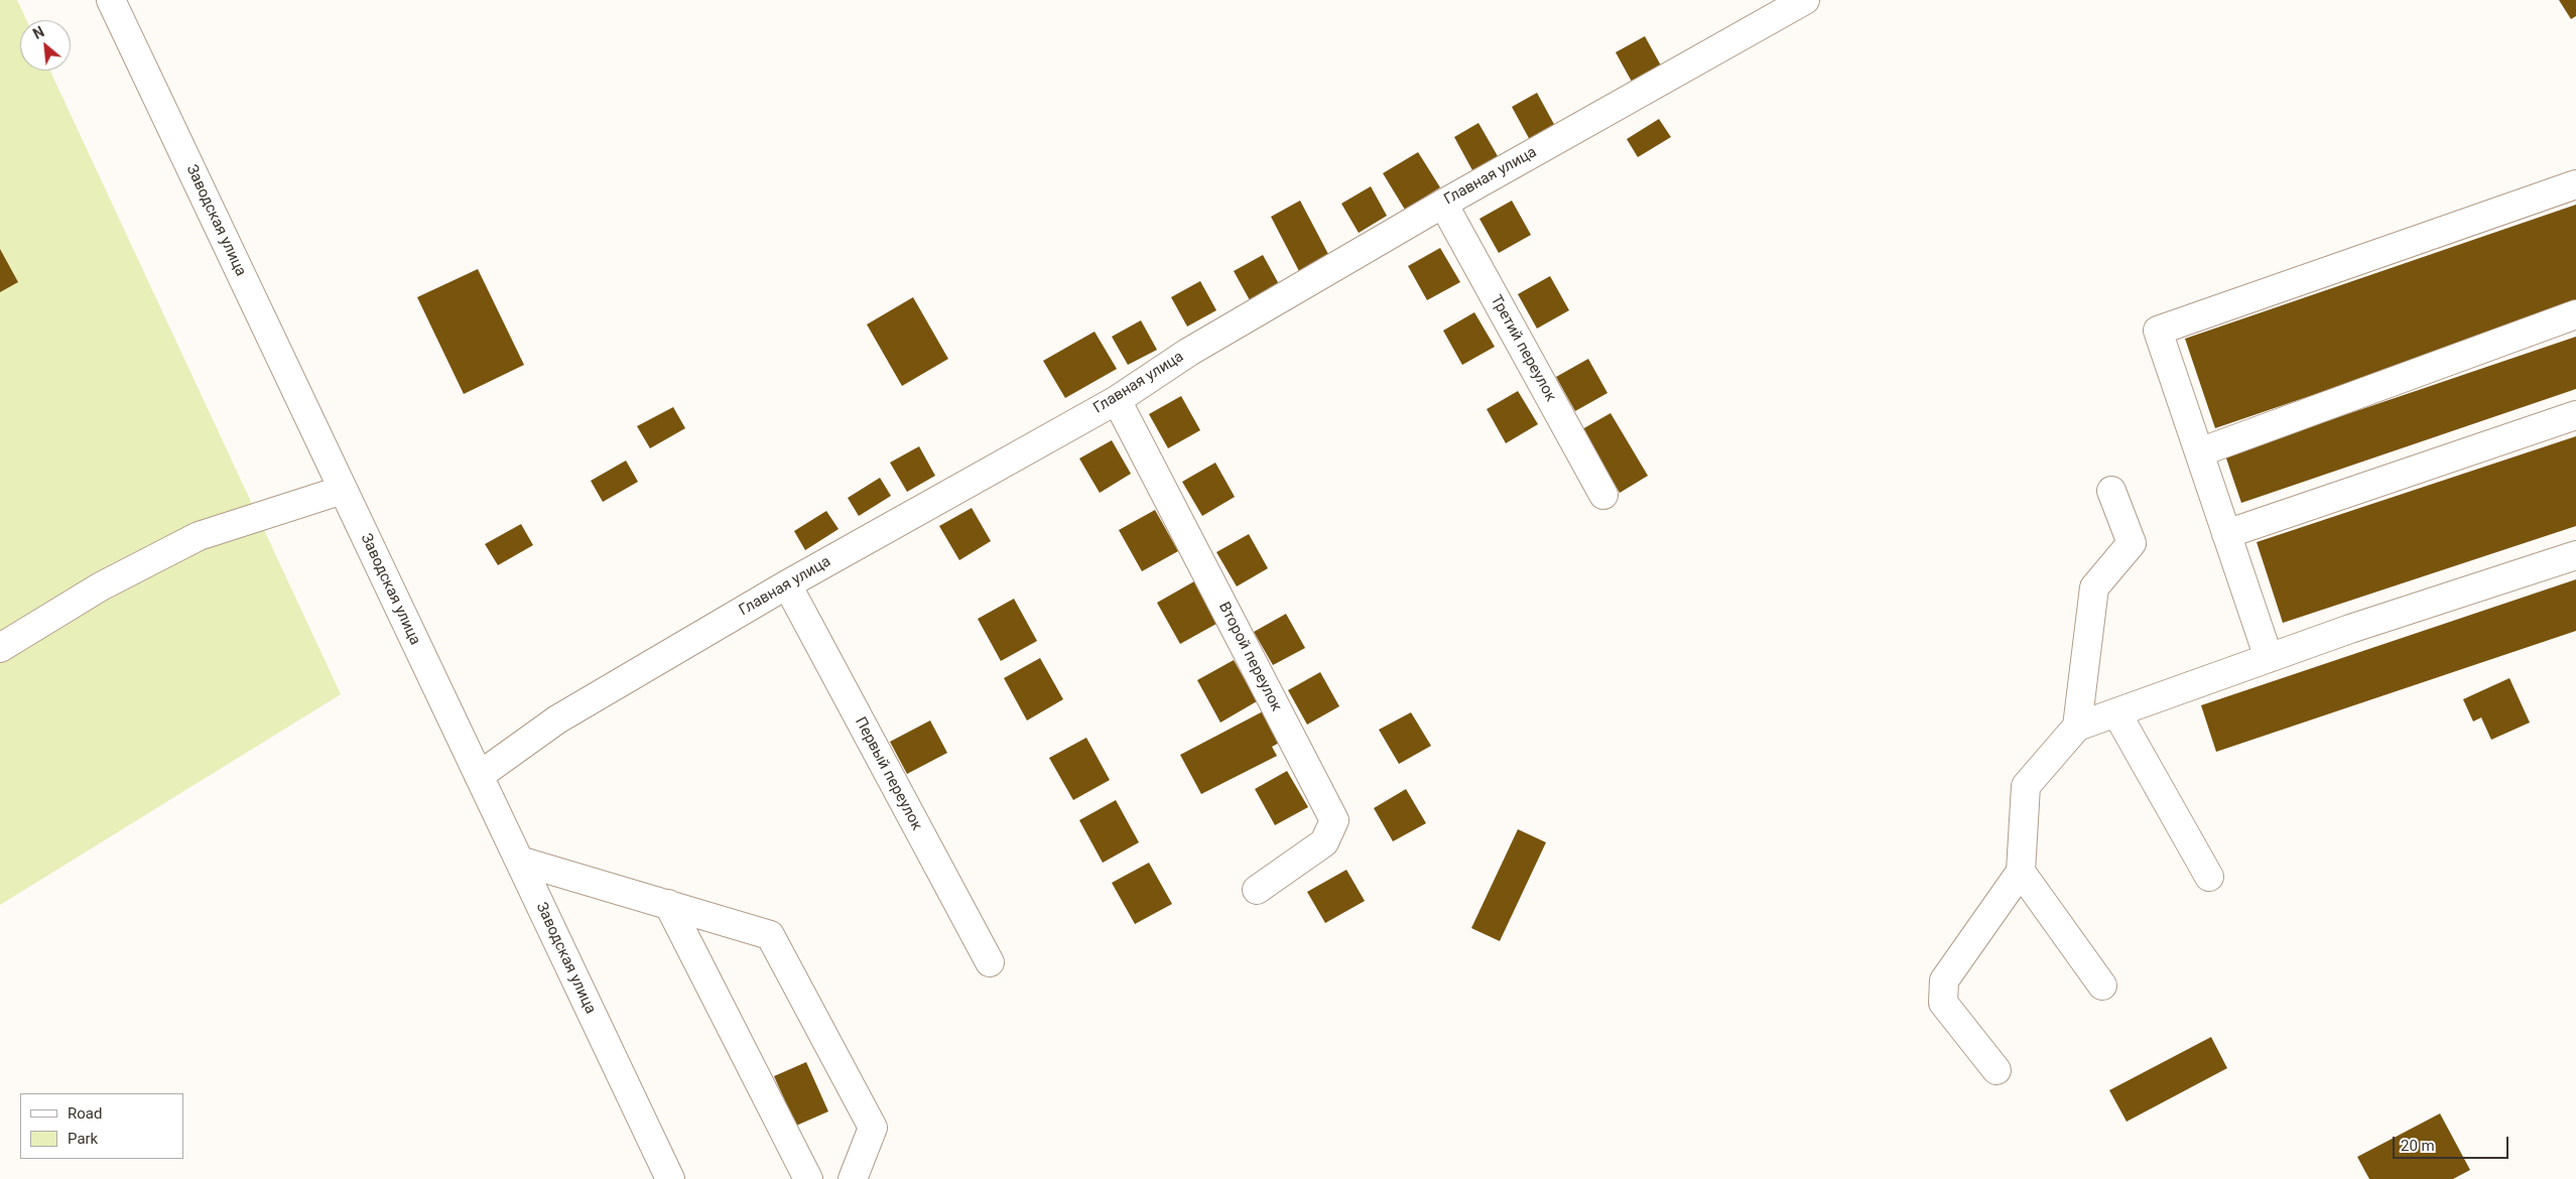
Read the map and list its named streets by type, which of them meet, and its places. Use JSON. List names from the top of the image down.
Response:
{
  "streets": {
    "street": [
      "Главная улица",
      "Заводская улица",
      "Третий переулок",
      "Второй переулок",
      "Первый переулок"
    ]
  },
  "crossings": [
    ["Главная улица", "Заводская улица"],
    ["Главная улица", "Третий переулок"],
    ["Главная улица", "Второй переулок"],
    ["Главная улица", "Первый переулок"]
  ],
  "legend": ["Road", "Park"],
  "scale_bar": "20 m",
  "north": "top left"
}
